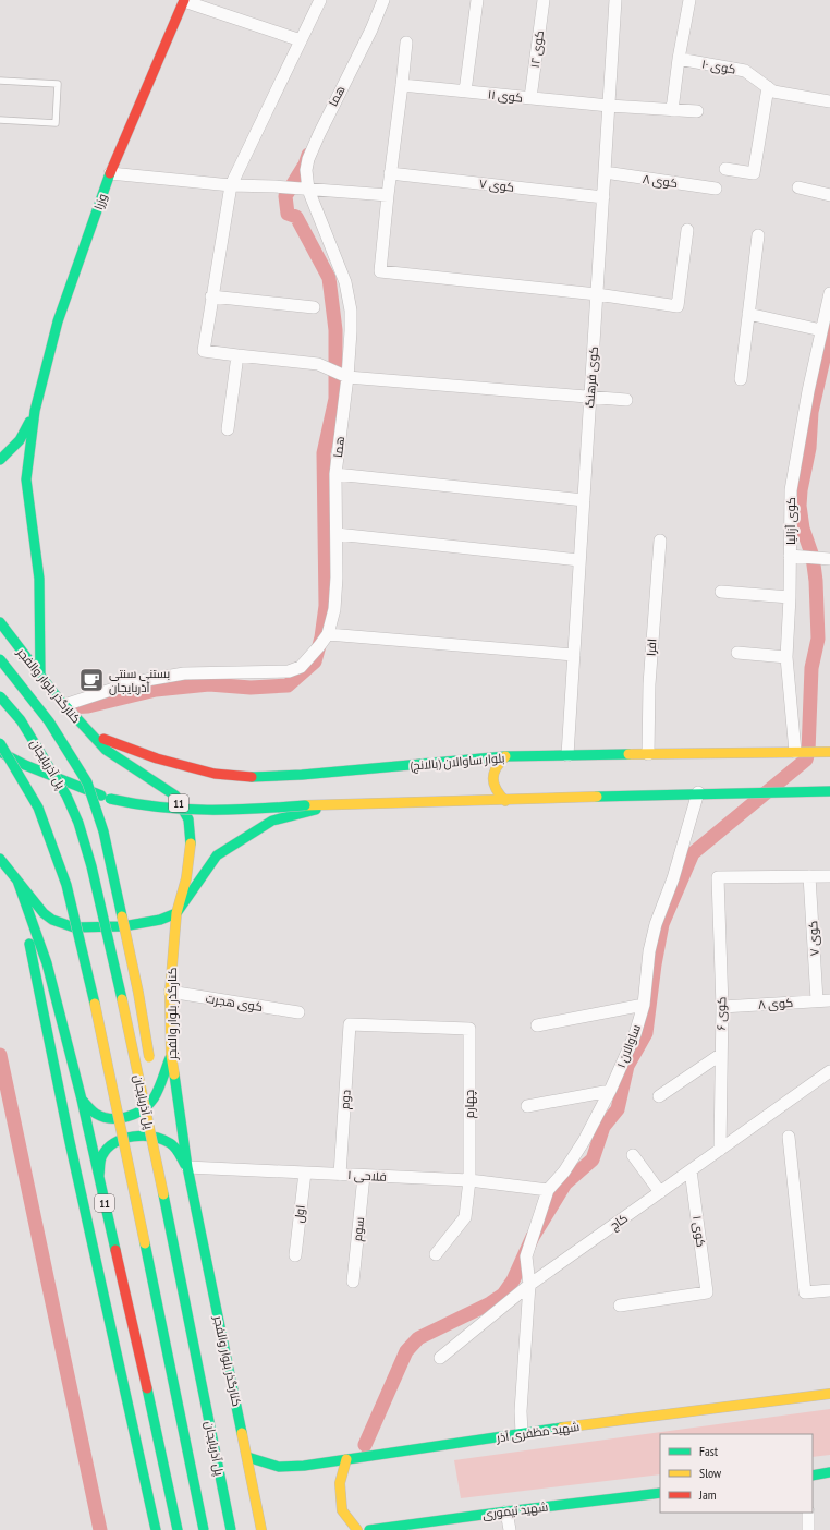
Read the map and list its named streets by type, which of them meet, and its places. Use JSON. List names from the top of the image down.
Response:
{
  "streets": {
    "main road": [
      "وزرا",
      "کنارگذر بلوار والفجر",
      "بلوار ساوالان (بالانج)",
      "پل آذربایجان",
      "11",
      "شهید مظفری آذر",
      "شهید تیموری"
    ],
    "street": [
      "کوی ۱۲",
      "کوی ۱۰",
      "هما",
      "کوی ۱۱",
      "کوی ۸",
      "کوی ۷",
      "کوی فرهنگ",
      "کوی آزالیا",
      "افرا",
      "کوی هجرت",
      "کوی ۶",
      "ساوالان ۱",
      "دوم",
      "چهارم",
      "فلاحی ۱",
      "اول",
      "کاج",
      "سوم",
      "کوی ۱"
    ]
  },
  "crossings": [
    ["کوی ۱۲", "کوی ۱۱"],
    ["هما", "کنارگذر بلوار والفجر"],
    ["کوی ۱۱", "کوی فرهنگ"],
    ["کوی ۸", "کوی ۷"],
    ["کوی ۸", "کوی فرهنگ"],
    ["کوی ۸", "کوی ۶"],
    ["کوی ۷", "کوی فرهنگ"],
    ["کوی ۷", "کوی ۶"],
    ["کوی فرهنگ", "بلوار ساوالان (بالانج)"],
    ["کوی آزالیا", "بلوار ساوالان (بالانج)"],
    ["افرا", "بلوار ساوالان (بالانج)"],
    ["کنارگذر بلوار والفجر", "بلوار ساوالان (بالانج)"],
    ["کنارگذر بلوار والفجر", "11"],
    ["کنارگذر بلوار والفجر", "کوی هجرت"],
    ["کنارگذر بلوار والفجر", "فلاحی ۱"],
    ["کنارگذر بلوار والفجر", "شهید مظفری آذر"],
    ["کوی ۶", "کاج"],
    ["ساوالان ۱", "فلاحی ۱"],
    ["ساوالان ۱", "کاج"],
    ["دوم", "چهارم"],
    ["دوم", "فلاحی ۱"],
    ["چهارم", "فلاحی ۱"],
    ["فلاحی ۱", "اول"],
    ["فلاحی ۱", "سوم"],
    ["کاج", "کوی ۱"]
  ],
  "places": {
    "cafe": ["بستنی سنتی آذربایجان"]
  },
  "legend": ["Fast", "Slow", "Jam"]
}
